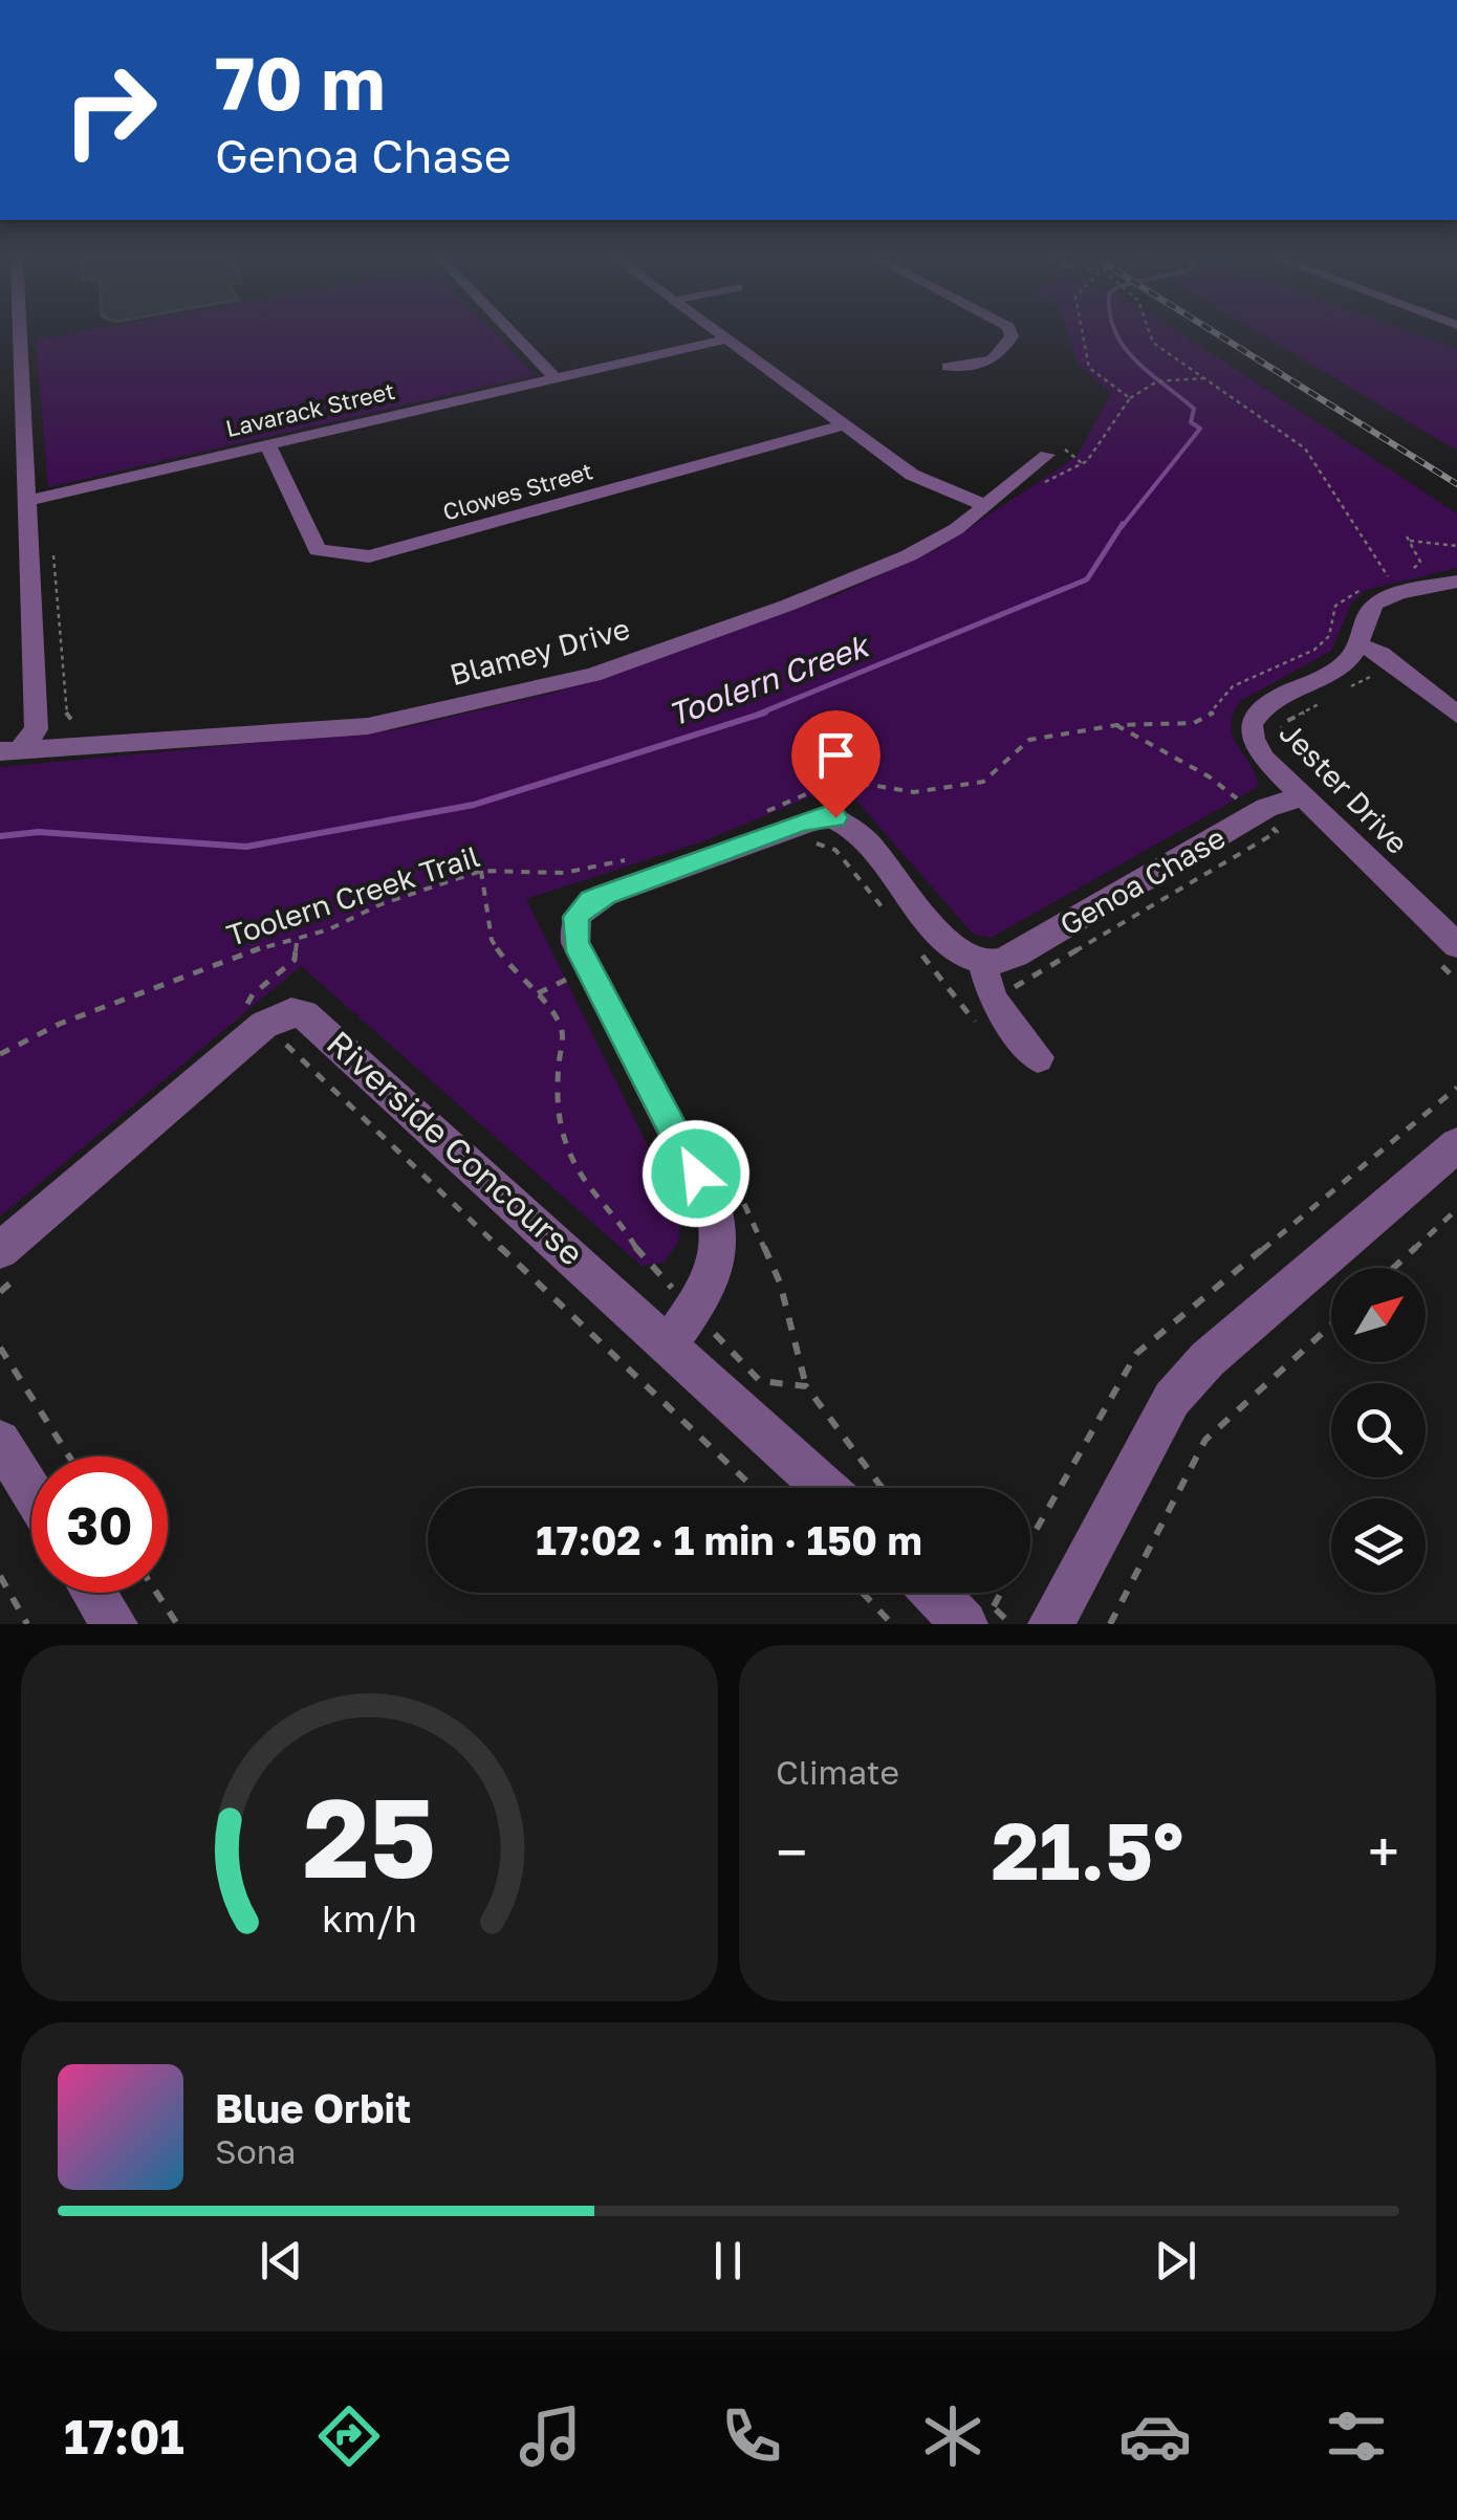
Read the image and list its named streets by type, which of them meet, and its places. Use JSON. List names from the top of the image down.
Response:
{
  "streets": {
    "street": [
      "Lavarack Street",
      "Clowes Street",
      "Blamey Drive",
      "Jester Drive",
      "Genoa Chase",
      "Riverside Concourse"
    ],
    "path": ["Toolern Creek Trail"]
  },
  "crossings": [
    ["Lavarack Street", "Clowes Street"],
    ["Jester Drive", "Genoa Chase"]
  ],
  "water": ["Toolern Creek"],
  "north": "top right",
  "page": {
    "turn": ["70 m", "Genoa Chase"],
    "limit": "30",
    "trip": "17:02 · 1 min · 150 m",
    "tile": "Climate",
    "heat": ["−", "21.5°", "+"],
    "song": ["Blue Orbit", "Sona"],
    "tabs": "17:01",
    "gauge": ["25", "km/h"]
  }
}
